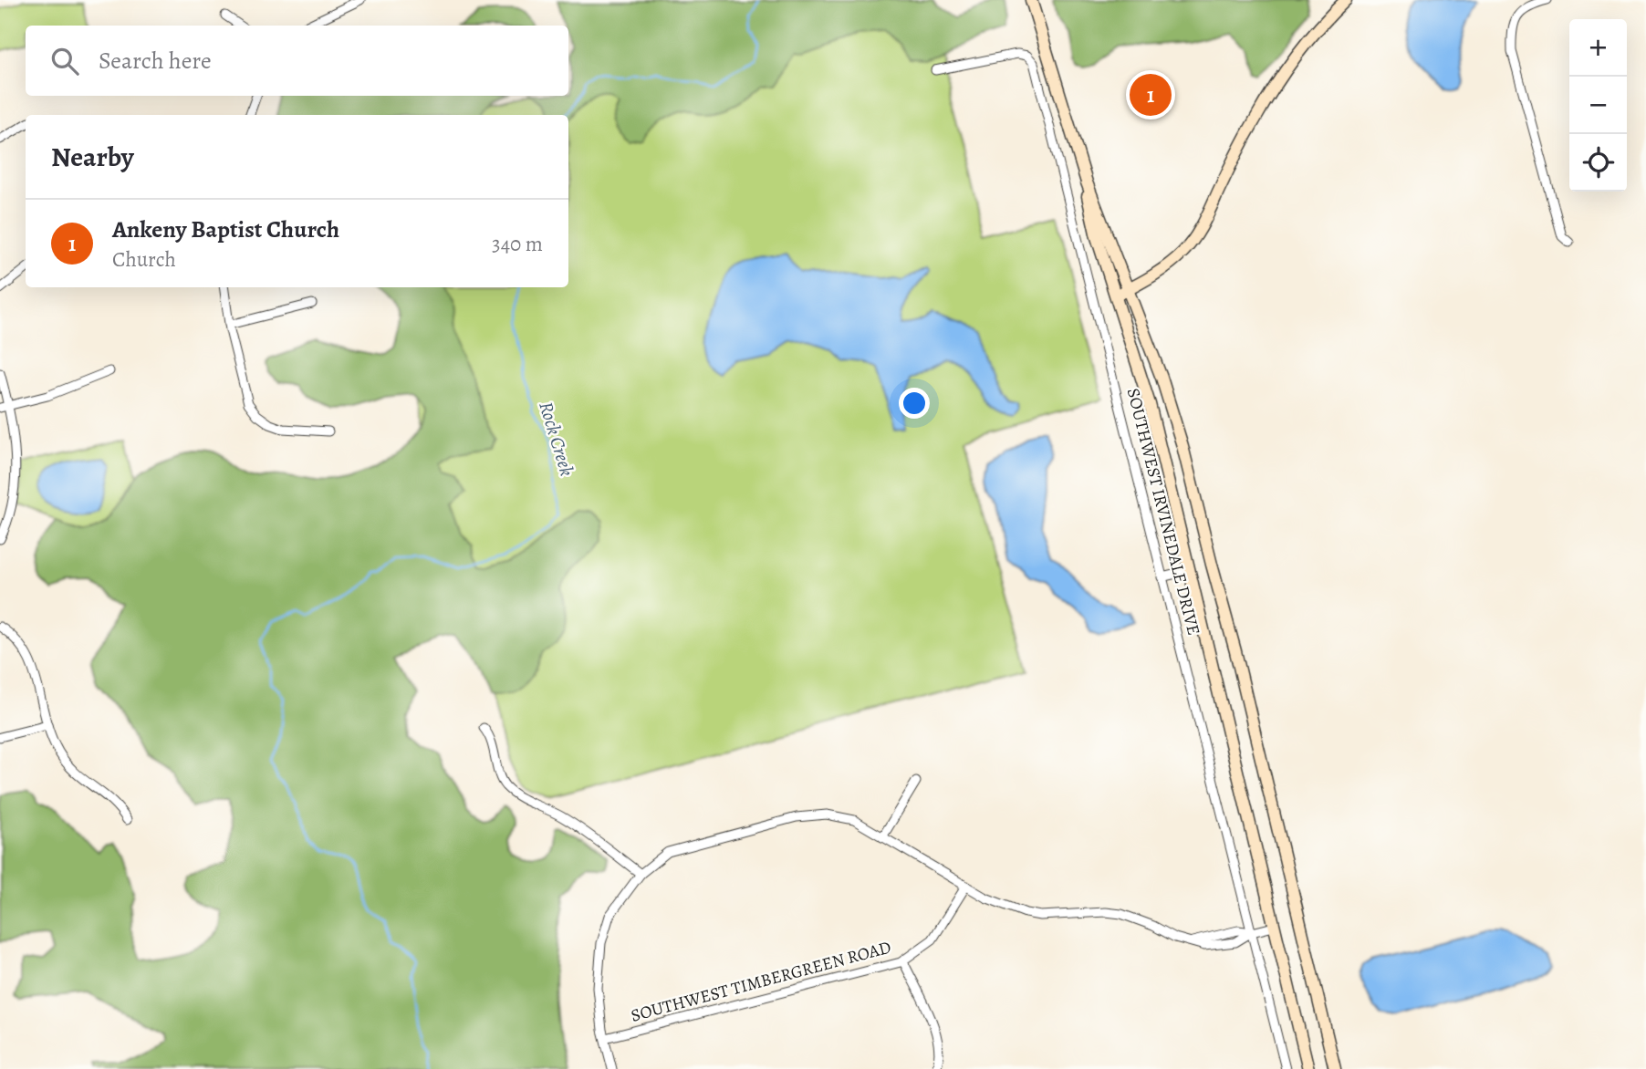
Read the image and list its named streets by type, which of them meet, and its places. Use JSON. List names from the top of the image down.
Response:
{
  "streets": {
    "main road": ["SOUTHWEST IRVINEDALE DRIVE"],
    "street": ["SOUTHWEST TIMBERGREEN ROAD"]
  },
  "water": ["Rock Creek"],
  "page": {
    "map_buttons": ["+", "−"],
    "search": "Search here",
    "pins": "1",
    "heading": "Nearby",
    "list": [
      {
        "mark": "1",
        "name": "Ankeny Baptist Church",
        "note": "Church",
        "value": "340 m"
      }
    ]
  }
}
